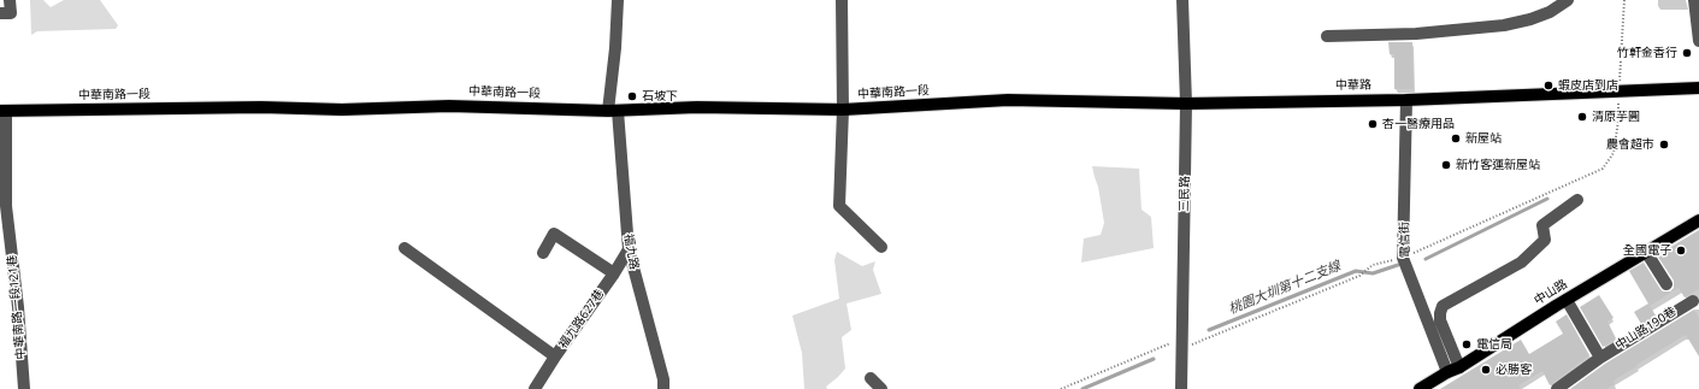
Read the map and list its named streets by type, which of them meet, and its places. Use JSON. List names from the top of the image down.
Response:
{
  "streets": {
    "main road": ["中華路", "中華南路一段", "中山路"],
    "street": [
      "三民路",
      "電信街",
      "福九路",
      "中華南路一段121巷",
      "福九路627巷",
      "中山路190巷"
    ]
  },
  "crossings": [
    ["中華路", "中華南路一段"],
    ["中華路", "三民路"],
    ["中華路", "電信街"],
    ["中華南路一段", "福九路"],
    ["中華南路一段", "中華南路一段121巷"],
    ["電信街", "中山路"],
    ["福九路", "福九路627巷"]
  ],
  "water": ["桃園大圳第十二支線"],
  "places": [
    "竹軒金香行",
    "蝦皮店到店",
    "石坡下",
    "清原芋圓",
    "杏一醫療用品",
    "新屋站",
    "農會超市",
    "新竹客運新屋站",
    "全國電子",
    "電信局",
    "必勝客"
  ]
}
